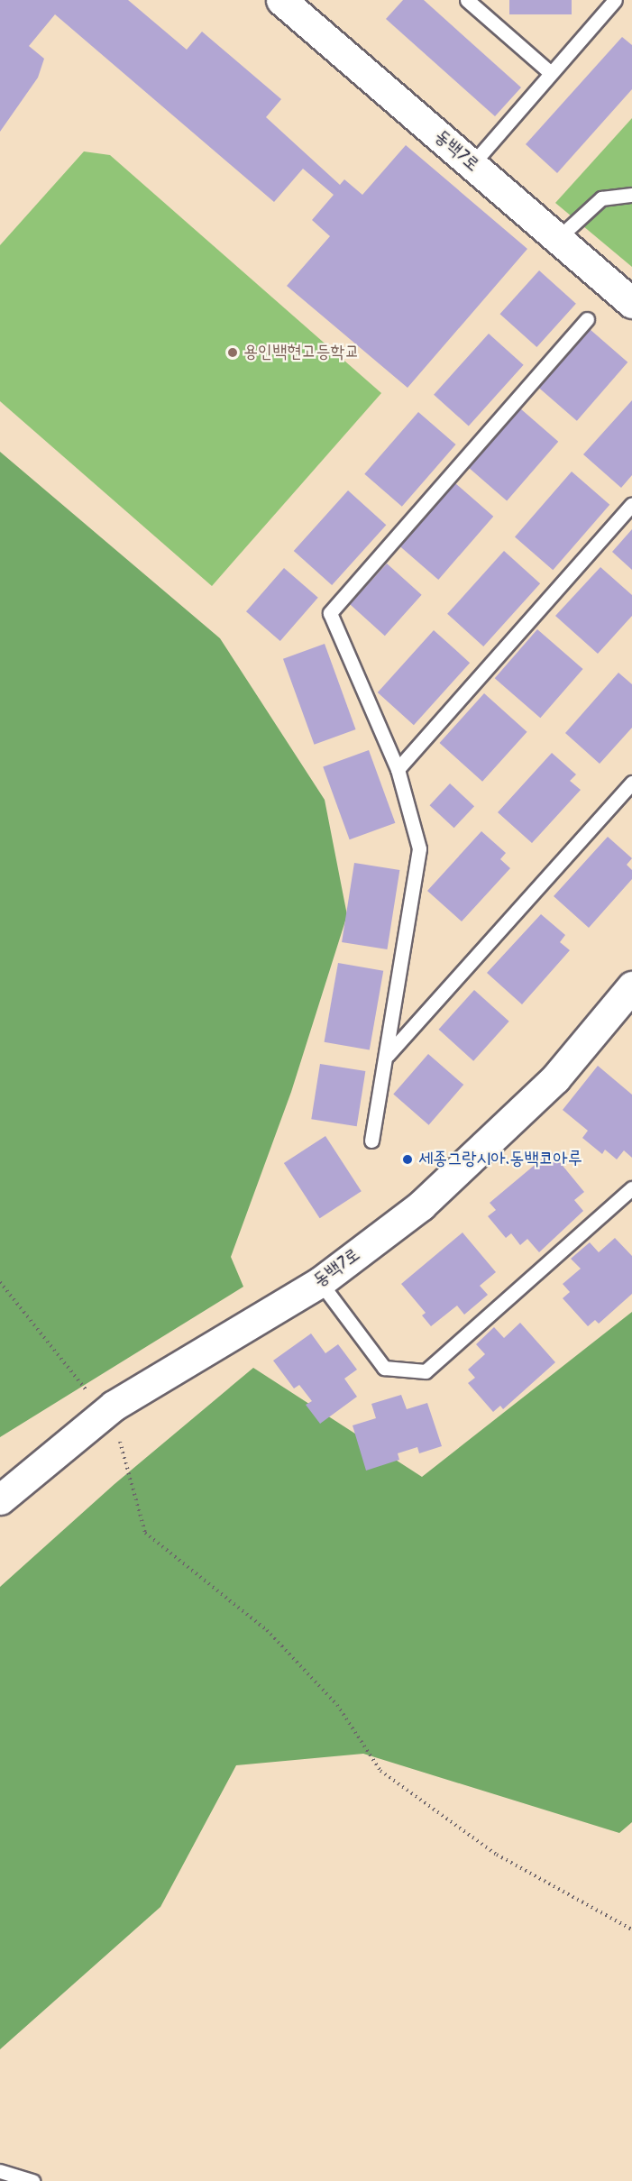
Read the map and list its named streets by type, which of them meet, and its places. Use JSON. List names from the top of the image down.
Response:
{
  "streets": {
    "street": ["동백7로"]
  },
  "places": ["용인백현고등학교", "세종그랑시아.동백코아루"]
}
